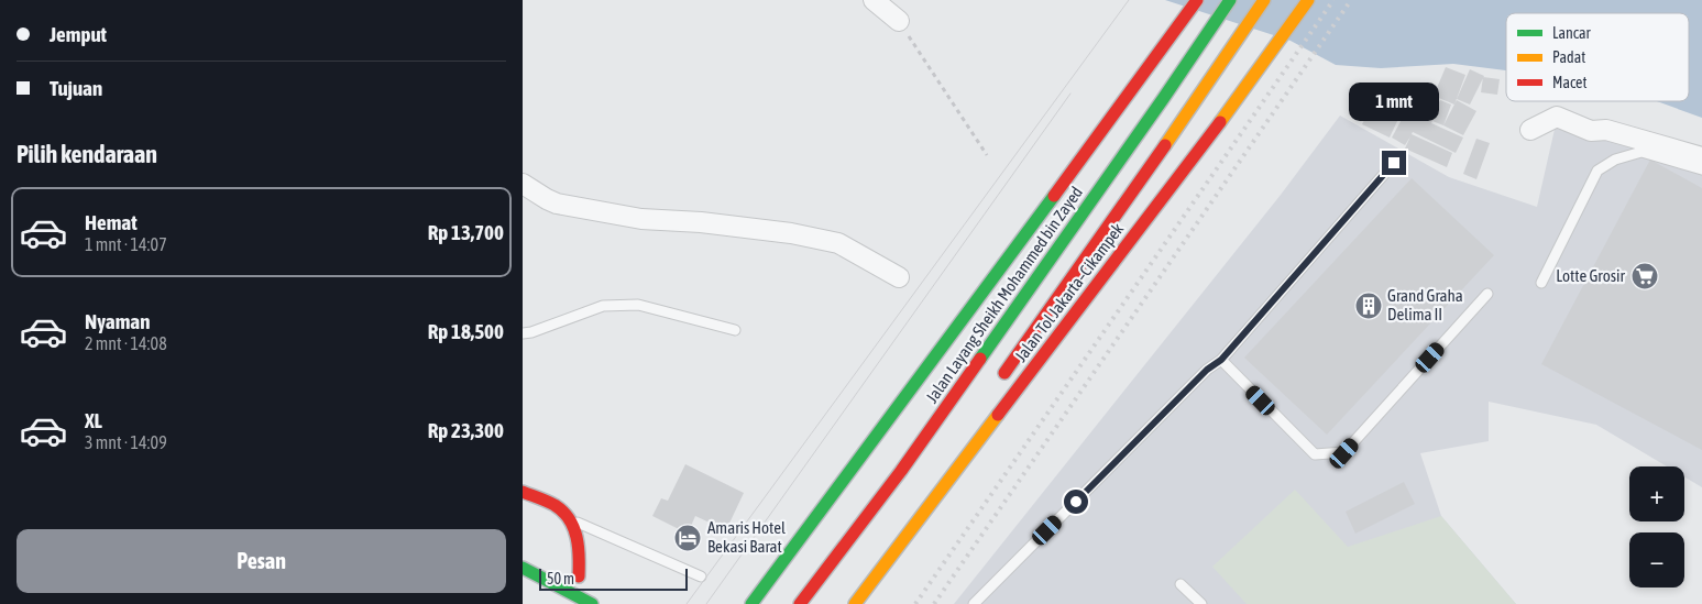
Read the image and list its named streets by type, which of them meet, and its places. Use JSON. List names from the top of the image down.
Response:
{
  "streets": {
    "highway": ["Jalan Tol Jakarta–Cikampek", "Jalan Layang Sheikh Mohammed bin Zayed"]
  },
  "places": {
    "supermarket": ["Lotte Grosir"],
    "building": ["Grand Graha Delima II"],
    "hotel": ["Amaris Hotel Bekasi Barat"]
  },
  "legend": ["Lancar", "Padat", "Macet"],
  "scale_bar": "50 m",
  "page": {
    "banner": ["Jemput", "Tujuan"],
    "bubble": "1 mnt",
    "heading": "Pilih kendaraan",
    "list": [
      {
        "name": "Hemat",
        "note": "1 mnt · 14:07",
        "value": "Rp 13,700"
      },
      {
        "name": "Nyaman",
        "note": "2 mnt · 14:08",
        "value": "Rp 18,500"
      },
      {
        "name": "XL",
        "note": "3 mnt · 14:09",
        "value": "Rp 23,300"
      }
    ],
    "map_buttons": ["+", "−"],
    "buttons": "Pesan",
    "scale": "50 m"
  }
}
